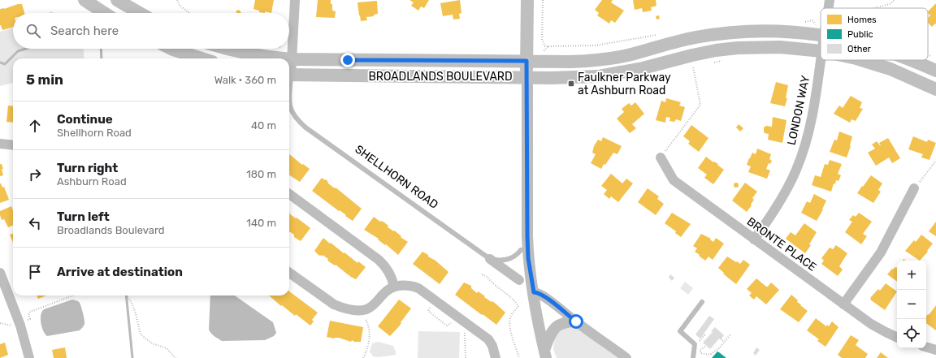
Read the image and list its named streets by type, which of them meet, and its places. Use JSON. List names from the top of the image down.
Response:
{
  "streets": {
    "main road": ["BROADLANDS BOULEVARD"],
    "street": ["LONDON WAY", "SHELLHORN ROAD", "BRONTE PLACE"]
  },
  "crossings": [
    ["LONDON WAY", "BRONTE PLACE"]
  ],
  "places": {
    "transit": ["Faulkner Parkway at Ashburn Road"]
  },
  "legend": ["Homes", "Public", "Other"],
  "page": {
    "search": "Search here",
    "heading": ["5 min", "Walk · 360 m"],
    "list": [
      ["Continue", "Shellhorn Road", "40 m"],
      ["Turn right", "Ashburn Road", "180 m"],
      ["Turn left", "Broadlands Boulevard", "140 m"],
      "Arrive at destination"
    ],
    "map_buttons": ["+", "−"]
  }
}
